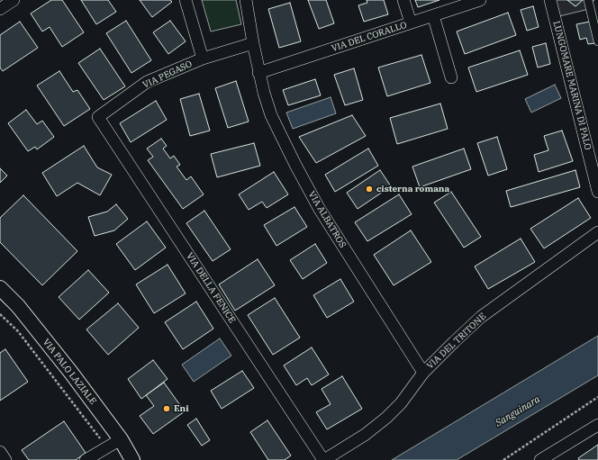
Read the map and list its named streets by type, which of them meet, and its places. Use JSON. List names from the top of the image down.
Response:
{
  "streets": {
    "street": [
      "VIA DEL CORALLO",
      "VIA PEGASO",
      "LUNGOMARE MARINA DI PALO",
      "VIA ALBATROS",
      "VIA DELLA FENICE",
      "VIA DEL TRITONE",
      "VIA PALO LAZIALE"
    ]
  },
  "crossings": [
    ["VIA DEL CORALLO", "VIA ALBATROS"],
    ["VIA PEGASO", "VIA ALBATROS"],
    ["VIA PEGASO", "VIA DELLA FENICE"],
    ["VIA ALBATROS", "VIA DEL TRITONE"],
    ["VIA DELLA FENICE", "VIA DEL TRITONE"]
  ],
  "water": ["Sanguinara"],
  "places": ["cisterna romana", "Eni"]
}
